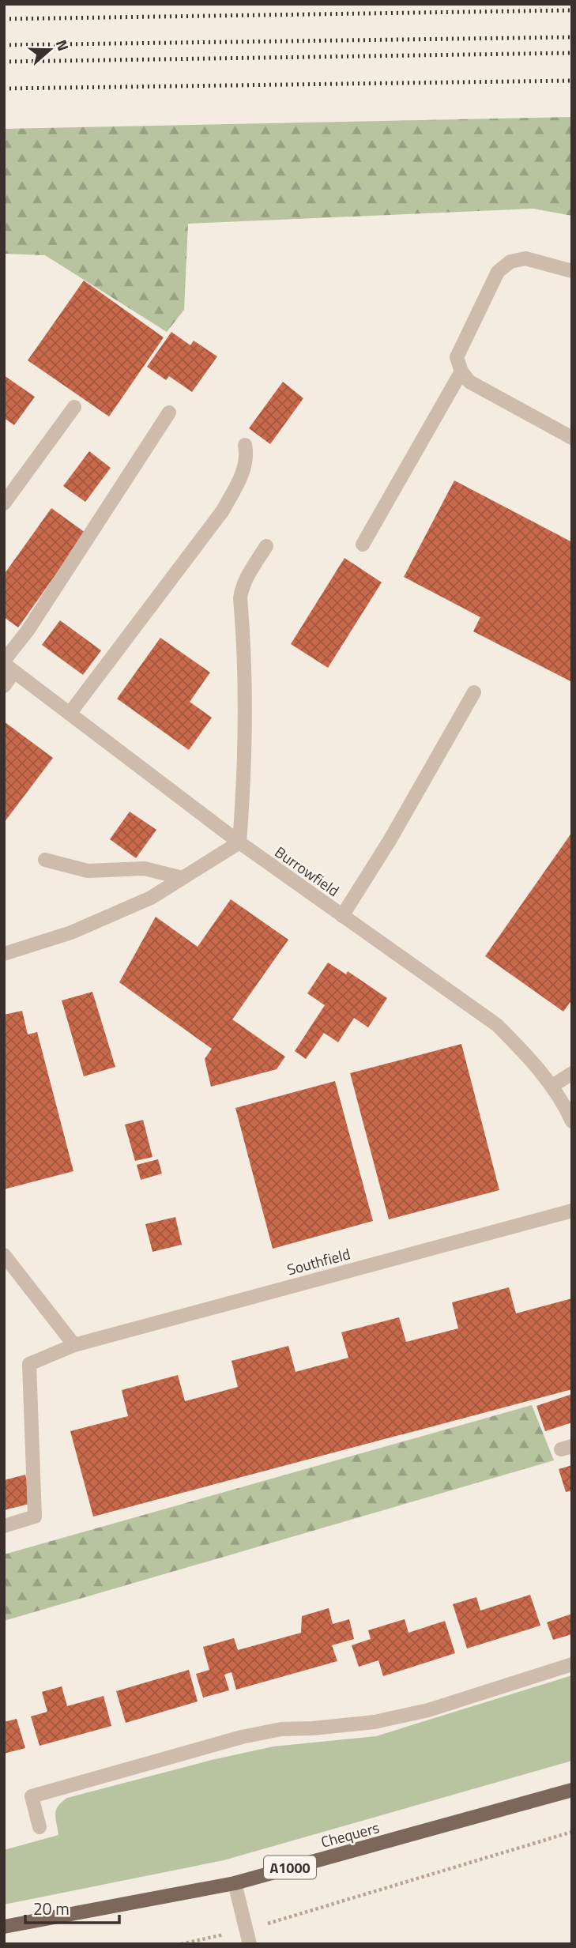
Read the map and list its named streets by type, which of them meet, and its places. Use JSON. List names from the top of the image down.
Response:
{
  "streets": {
    "main road": ["Chequers", "A1000"],
    "street": ["Burrowfield", "Southfield"]
  },
  "scale_bar": "20 m",
  "north": "right"
}
